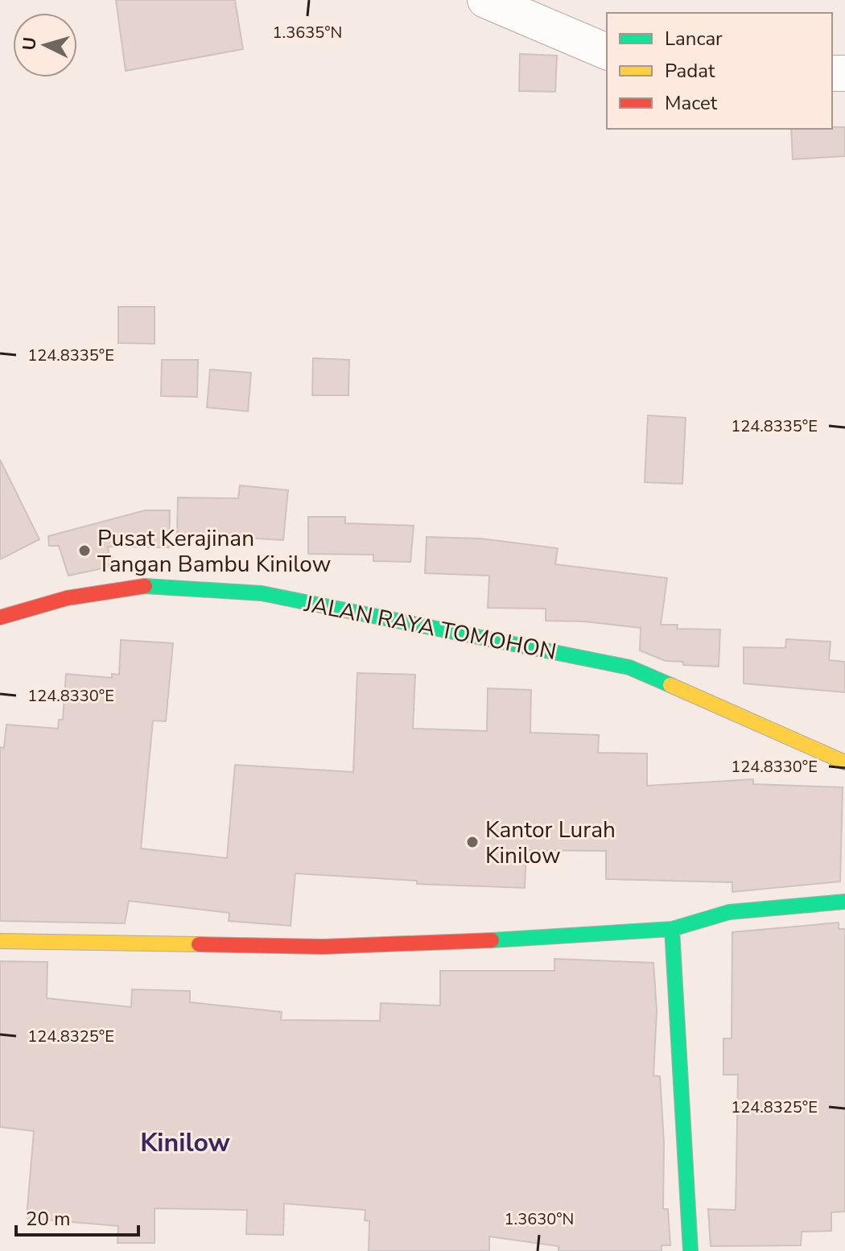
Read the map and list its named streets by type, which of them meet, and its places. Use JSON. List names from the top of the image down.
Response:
{
  "streets": {
    "main road": ["JALAN RAYA TOMOHON"]
  },
  "districts": ["Kinilow"],
  "places": ["Pusat Kerajinan Tangan Bambu Kinilow", "Kantor Lurah Kinilow"],
  "legend": ["Lancar", "Padat", "Macet"],
  "scale_bar": "20 m",
  "north": "left",
  "coordinates": [
    "1.3635°N",
    "124.8335°E",
    "124.8330°E",
    "124.8325°E",
    "1.3630°N"
  ]
}
